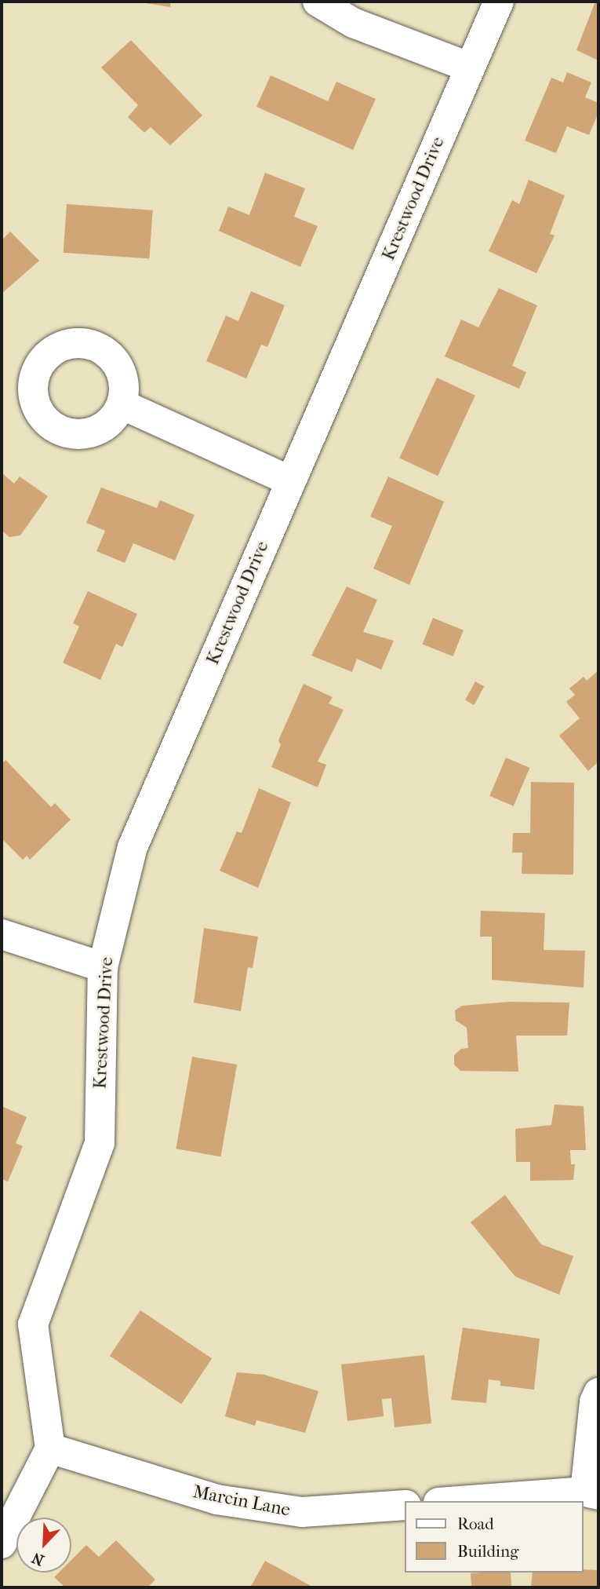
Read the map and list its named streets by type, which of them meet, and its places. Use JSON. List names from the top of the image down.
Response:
{
  "streets": {
    "street": ["Krestwood Drive", "Marcin Lane"]
  },
  "crossings": [
    ["Krestwood Drive", "Marcin Lane"]
  ],
  "legend": ["Road", "Building"],
  "north": "bottom left"
}
